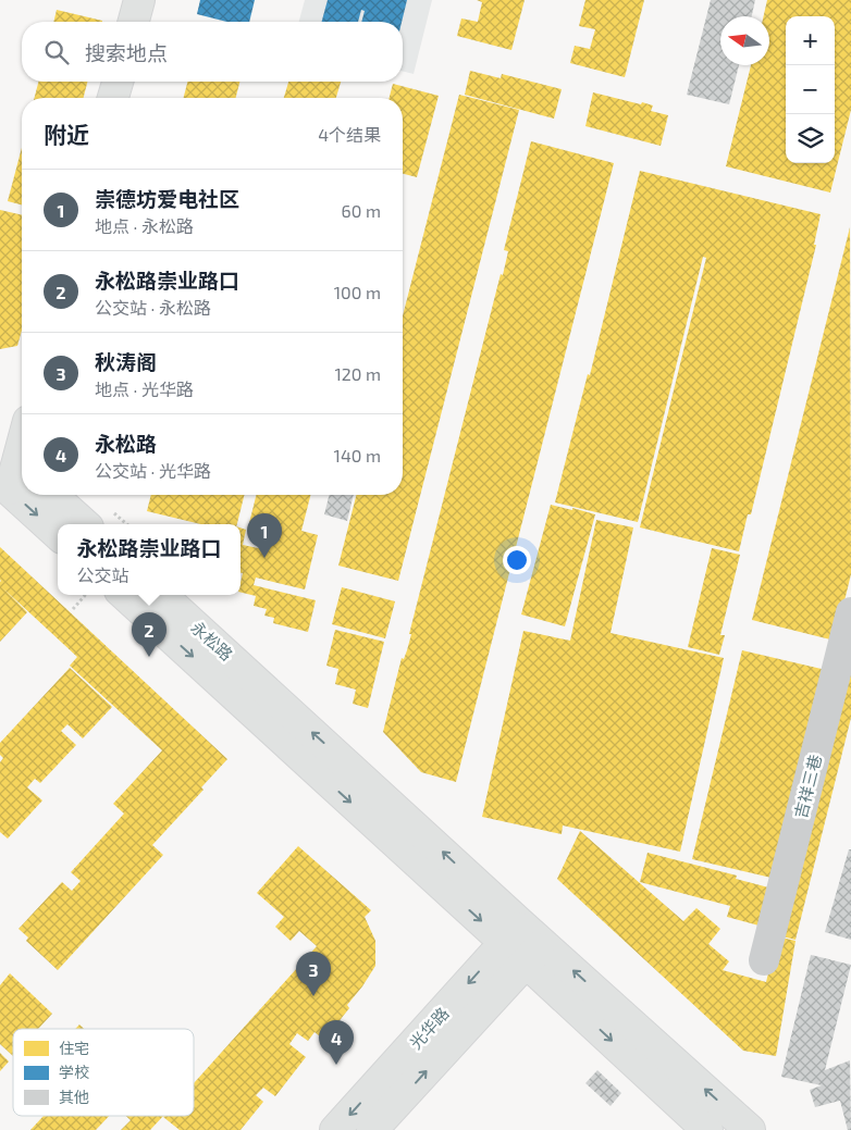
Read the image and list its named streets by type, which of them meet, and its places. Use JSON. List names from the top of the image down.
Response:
{
  "streets": {
    "street": ["永松路", "吉祥三巷", "光华路"]
  },
  "crossings": [
    ["永松路", "光华路"]
  ],
  "legend": ["住宅", "学校", "其他"],
  "north": "left",
  "page": {
    "map_buttons": ["+", "−"],
    "search": "搜索地点",
    "heading": ["附近", "4个结果"],
    "list": [
      {
        "mark": "1",
        "name": "崇德坊爱电社区",
        "note": "地点 · 永松路",
        "value": "60 m"
      },
      {
        "mark": "2",
        "name": "永松路崇业路口",
        "note": "公交站 · 永松路",
        "value": "100 m"
      },
      {
        "mark": "3",
        "name": "秋涛阁",
        "note": "地点 · 光华路",
        "value": "120 m"
      },
      {
        "mark": "4",
        "name": "永松路",
        "note": "公交站 · 光华路",
        "value": "140 m"
      }
    ],
    "pins": [
      "1",
      "2",
      "3",
      "4"
    ],
    "popup": ["永松路崇业路口", "公交站"]
  }
}
